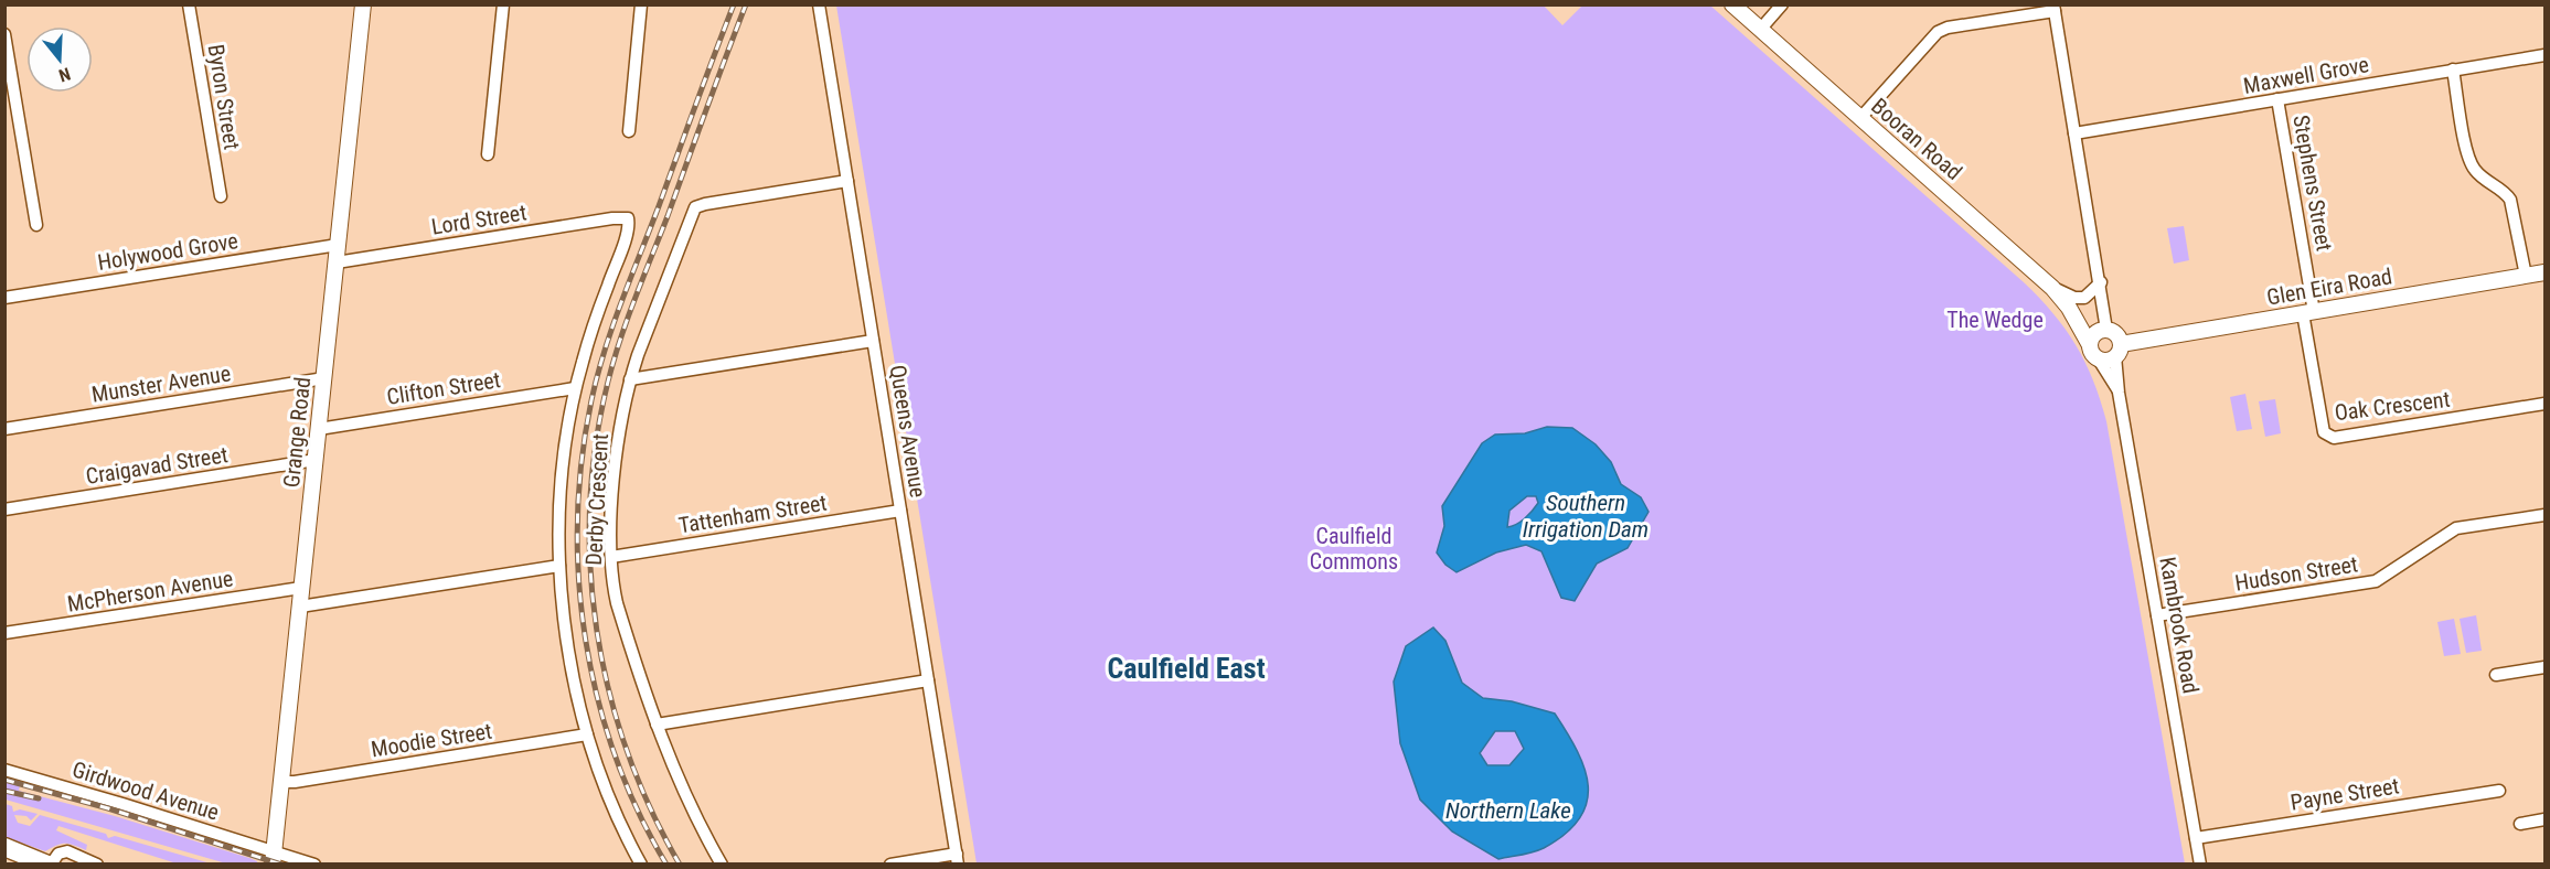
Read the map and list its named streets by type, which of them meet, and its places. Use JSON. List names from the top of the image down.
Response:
{
  "streets": {
    "main road": ["Booran Road", "Glen Eira Road", "Grange Road"],
    "street": [
      "Maxwell Grove",
      "Byron Street",
      "Stephens Street",
      "Lord Street",
      "Holywood Grove",
      "Munster Avenue",
      "Clifton Street",
      "Oak Crescent",
      "Queens Avenue",
      "Craigavad Street",
      "Derby Crescent",
      "Tattenham Street",
      "Hudson Street",
      "McPherson Avenue",
      "Kambrook Road",
      "Moodie Street",
      "Girdwood Avenue",
      "Payne Street"
    ]
  },
  "crossings": [
    ["Maxwell Grove", "Stephens Street"],
    ["Booran Road", "Glen Eira Road"],
    ["Booran Road", "Kambrook Road"],
    ["Stephens Street", "Glen Eira Road"],
    ["Stephens Street", "Oak Crescent"],
    ["Lord Street", "Clifton Street"],
    ["Lord Street", "Grange Road"],
    ["Holywood Grove", "Grange Road"],
    ["Glen Eira Road", "Oak Crescent"],
    ["Glen Eira Road", "Kambrook Road"],
    ["Munster Avenue", "Grange Road"],
    ["Clifton Street", "Grange Road"],
    ["Queens Avenue", "Derby Crescent"],
    ["Queens Avenue", "Tattenham Street"],
    ["Grange Road", "Craigavad Street"],
    ["Grange Road", "McPherson Avenue"],
    ["Grange Road", "Moodie Street"],
    ["Grange Road", "Girdwood Avenue"],
    ["Derby Crescent", "Tattenham Street"],
    ["Hudson Street", "Kambrook Road"],
    ["Kambrook Road", "Payne Street"]
  ],
  "districts": ["Caulfield East"],
  "water": ["Southern Irrigation Dam", "Northern Lake"],
  "parks": ["The Wedge", "Caulfield Commons"],
  "north": "bottom"
}
